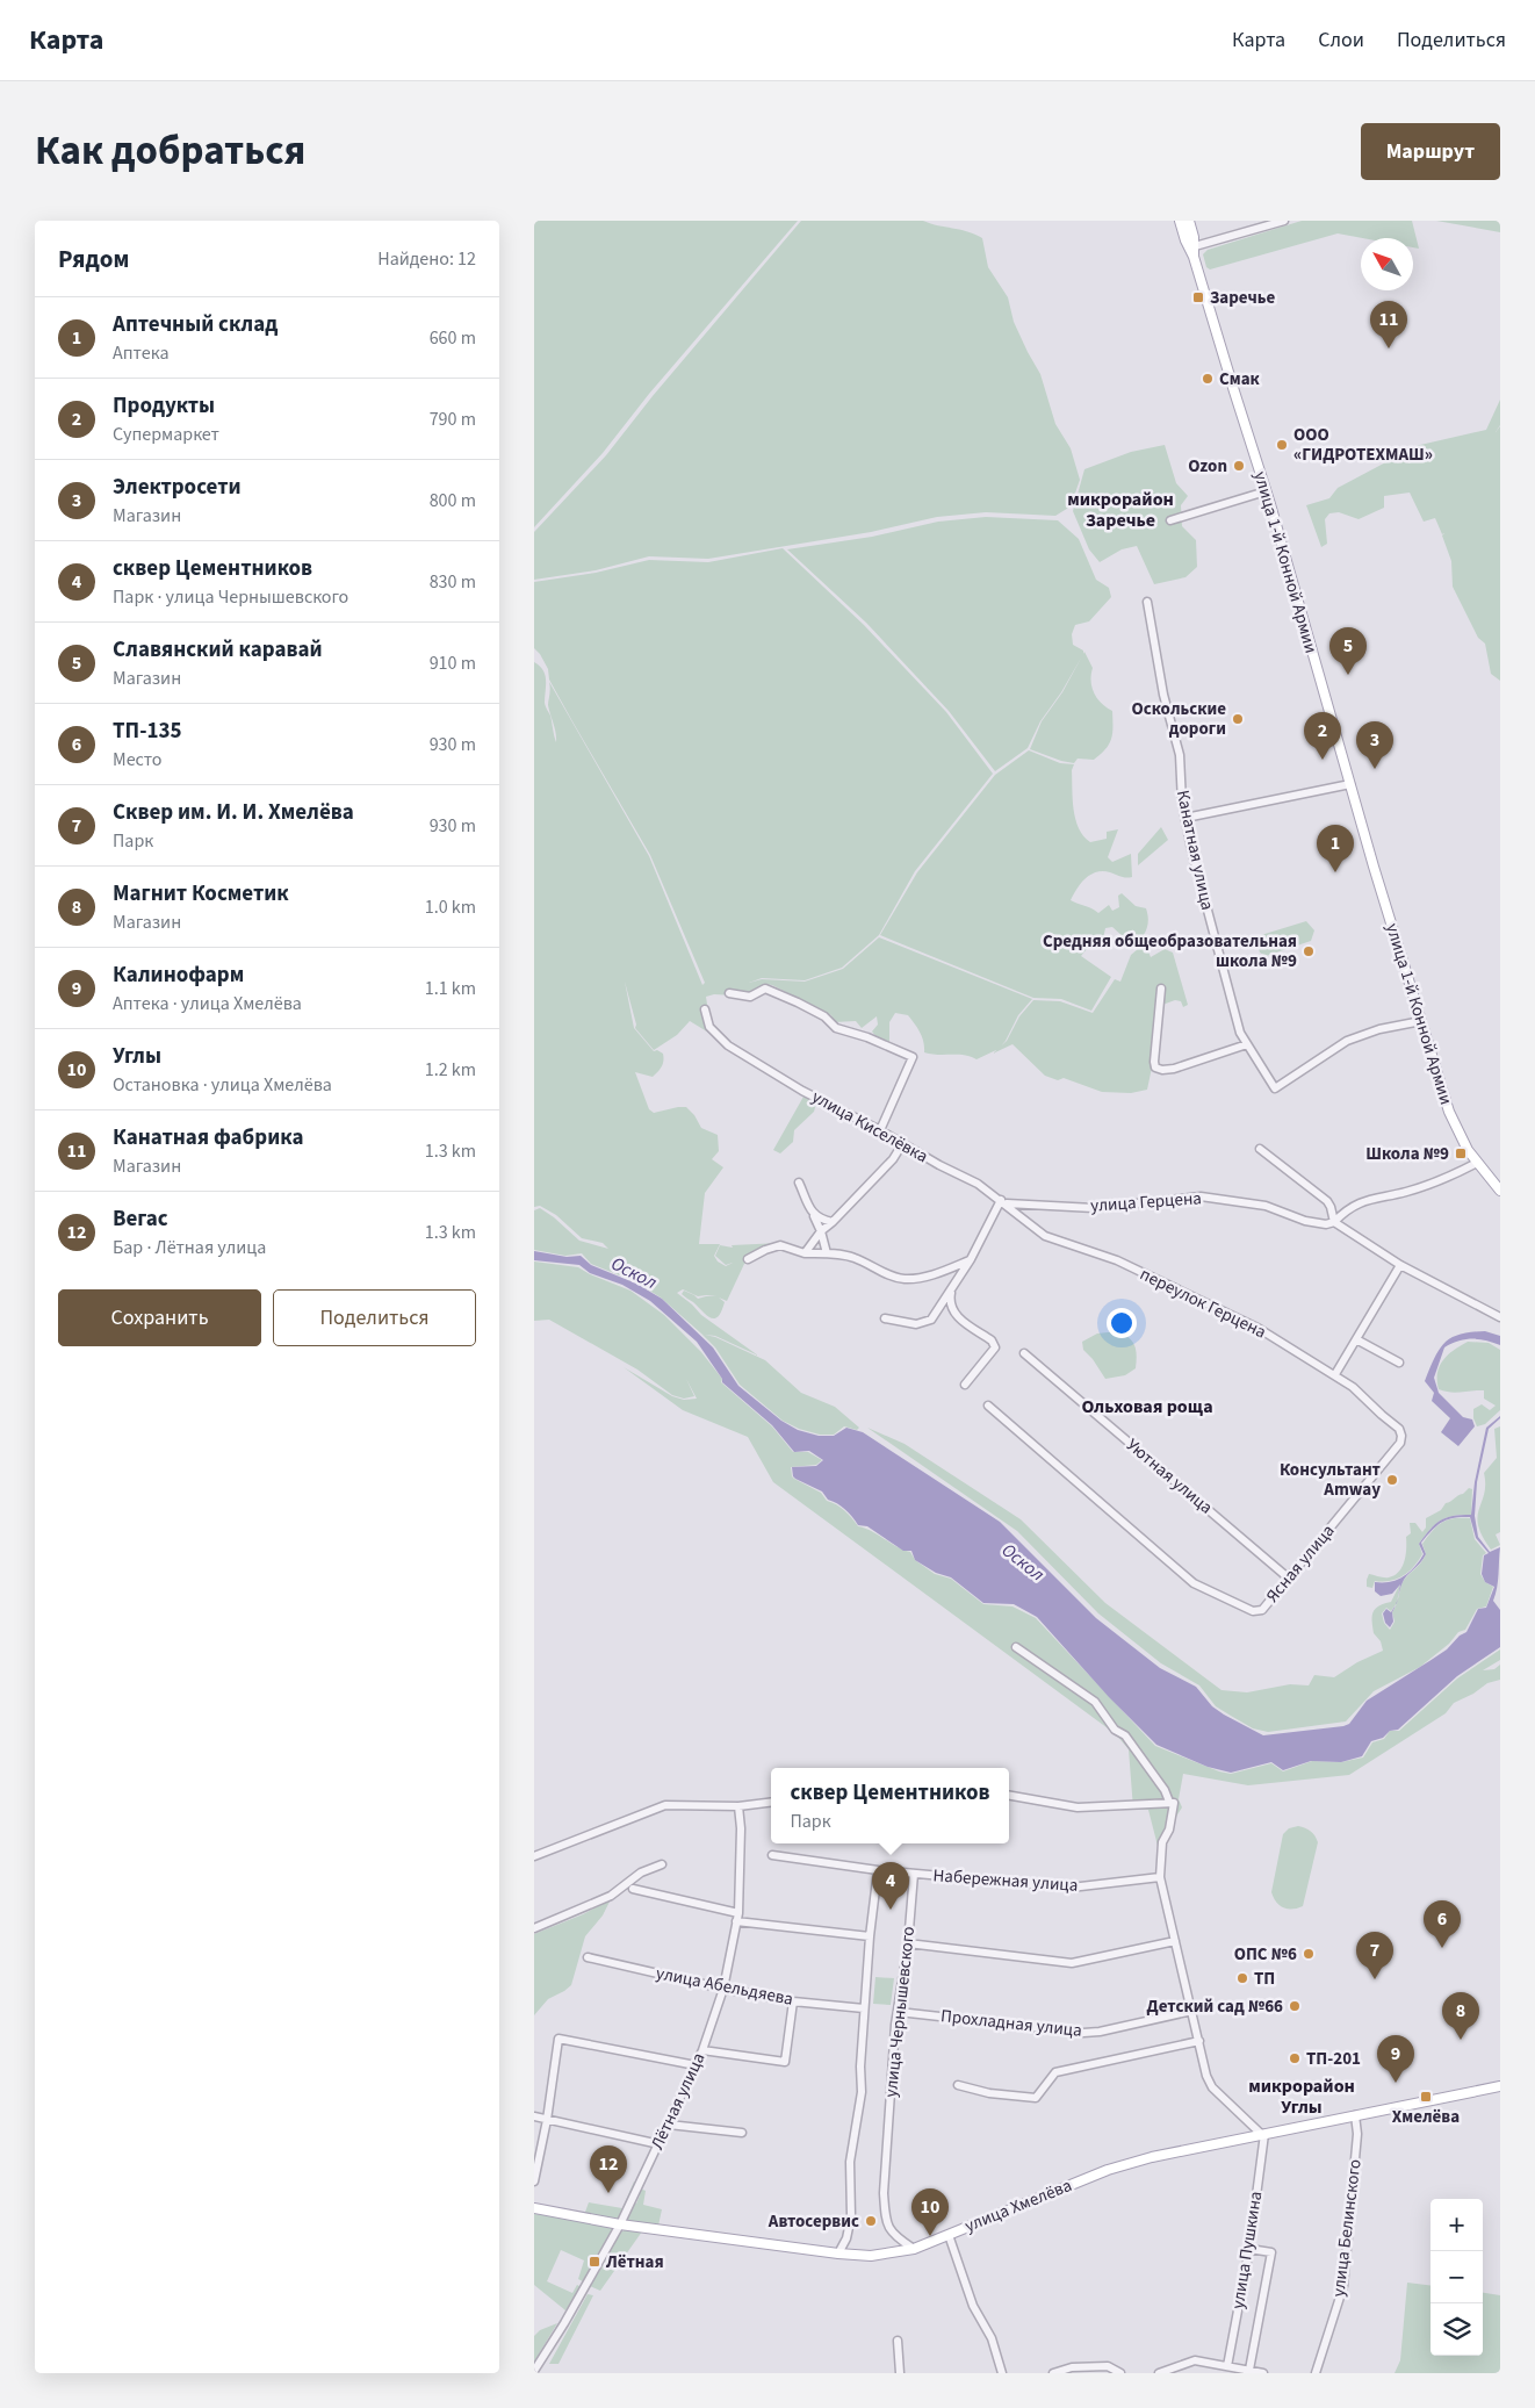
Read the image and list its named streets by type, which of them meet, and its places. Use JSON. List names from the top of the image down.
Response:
{
  "streets": {
    "main road": ["улица 1-й Конной Армии", "улица Хмелёва"],
    "street": [
      "Канатная улица",
      "улица Киселёвка",
      "улица Герцена",
      "переулок Герцена",
      "Уютная улица",
      "Ясная улица",
      "Набережная улица",
      "улица Абельдяева",
      "улица Чернышевского",
      "Прохладная улица",
      "Лётная улица",
      "улица Белинского",
      "улица Пушкина"
    ]
  },
  "crossings": [
    ["улица 1-й Конной Армии", "Канатная улица"],
    ["улица Киселёвка", "улица Герцена"],
    ["улица Киселёвка", "переулок Герцена"],
    ["переулок Герцена", "Ясная улица"],
    ["Уютная улица", "Ясная улица"],
    ["Набережная улица", "улица Чернышевского"],
    ["улица Абельдяева", "улица Чернышевского"],
    ["улица Абельдяева", "Лётная улица"],
    ["улица Чернышевского", "Прохладная улица"],
    ["улица Чернышевского", "улица Хмелёва"],
    ["Лётная улица", "улица Хмелёва"],
    ["улица Хмелёва", "улица Белинского"],
    ["улица Хмелёва", "улица Пушкина"]
  ],
  "districts": ["микрорайон Заречье", "Ольховая роща", "микрорайон Углы"],
  "water": ["Оскол"],
  "places": {
    "transit": [
      "Заречье",
      "Школа №9",
      "Хмелёва",
      "Лётная"
    ],
    "other": [
      "Смак",
      "ООО «ГИДРОТЕХМАШ»",
      "Ozon",
      "Оскольские дороги",
      "Средняя общеобразовательная школа №9",
      "Консультант Amway",
      "ОПС №6",
      "ТП",
      "Детский сад №66",
      "ТП-201",
      "Автосервис"
    ]
  },
  "north": "top left",
  "page": {
    "header": "Карта",
    "nav": ["Карта", "Слои", "Поделиться"],
    "title": "Как добраться",
    "buttons": [
      "Маршрут",
      ["Сохранить", "Поделиться"]
    ],
    "heading": ["Рядом", "Найдено: 12"],
    "list": [
      {
        "mark": "1",
        "name": "Аптечный склад",
        "note": "Аптека",
        "value": "660 m"
      },
      {
        "mark": "2",
        "name": "Продукты",
        "note": "Супермаркет",
        "value": "790 m"
      },
      {
        "mark": "3",
        "name": "Электросети",
        "note": "Магазин",
        "value": "800 m"
      },
      {
        "mark": "4",
        "name": "сквер Цементников",
        "note": "Парк · улица Чернышевского",
        "value": "830 m"
      },
      {
        "mark": "5",
        "name": "Славянский каравай",
        "note": "Магазин",
        "value": "910 m"
      },
      {
        "mark": "6",
        "name": "ТП-135",
        "note": "Место",
        "value": "930 m"
      },
      {
        "mark": "7",
        "name": "Сквер им. И. И. Хмелёва",
        "note": "Парк",
        "value": "930 m"
      },
      {
        "mark": "8",
        "name": "Магнит Косметик",
        "note": "Магазин",
        "value": "1.0 km"
      },
      {
        "mark": "9",
        "name": "Калинофарм",
        "note": "Аптека · улица Хмелёва",
        "value": "1.1 km"
      },
      {
        "mark": "10",
        "name": "Углы",
        "note": "Остановка · улица Хмелёва",
        "value": "1.2 km"
      },
      {
        "mark": "11",
        "name": "Канатная фабрика",
        "note": "Магазин",
        "value": "1.3 km"
      },
      {
        "mark": "12",
        "name": "Вегас",
        "note": "Бар · Лётная улица",
        "value": "1.3 km"
      }
    ],
    "pins": [
      "11",
      "5",
      "2",
      "3",
      "1",
      "4",
      "6",
      "7",
      "8",
      "9",
      "12",
      "10"
    ],
    "popup": ["сквер Цементников", "Парк"],
    "map_buttons": ["+", "−"]
  }
}
